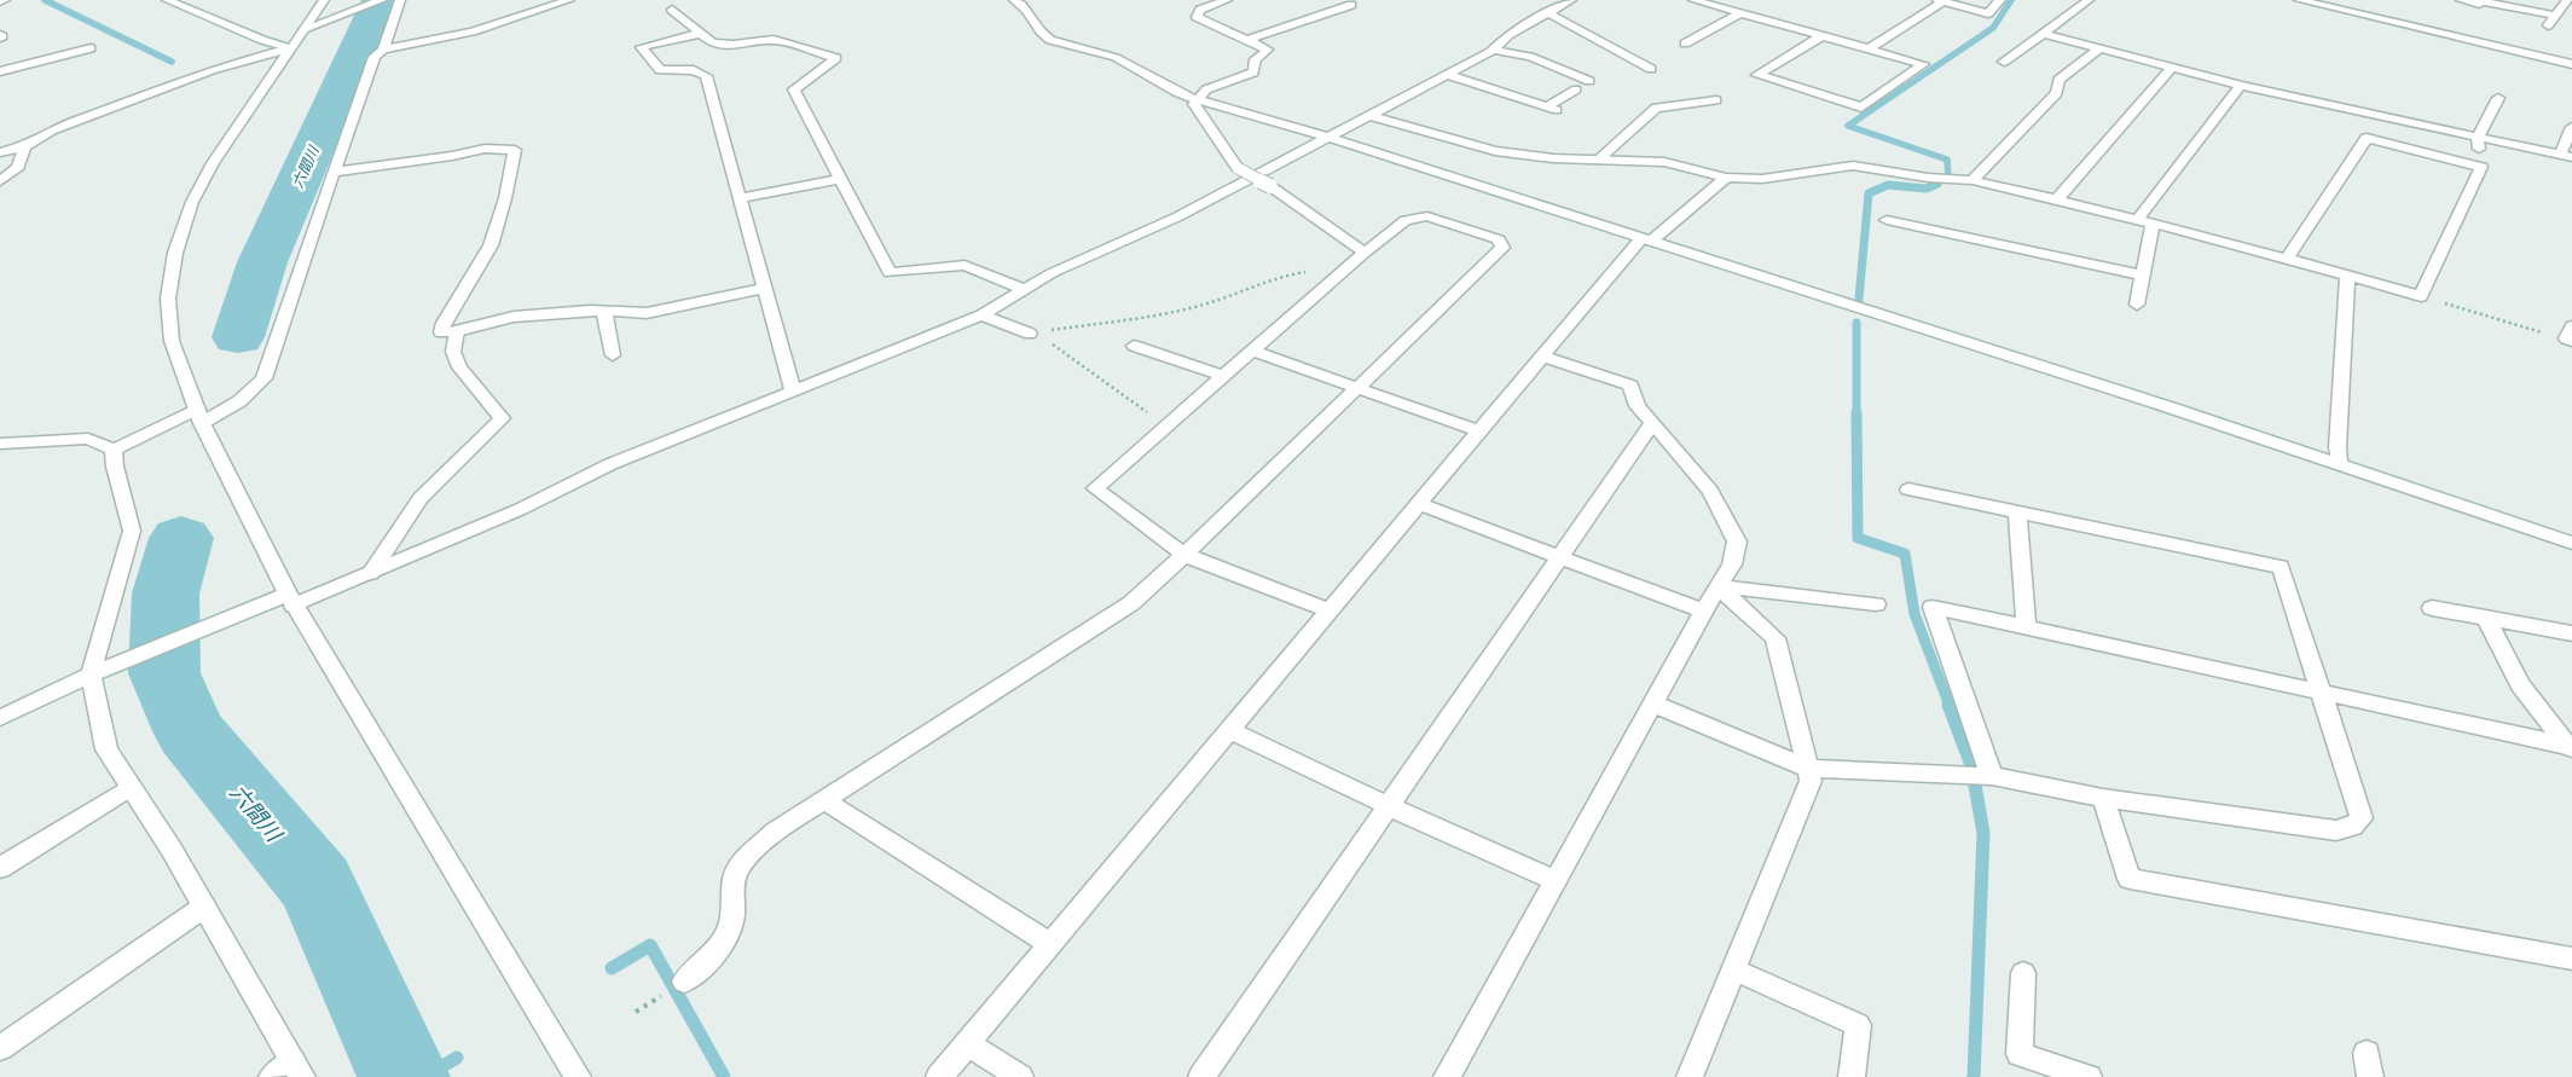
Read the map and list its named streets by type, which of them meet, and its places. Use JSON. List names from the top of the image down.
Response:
{
  "water": ["六間川"]
}
